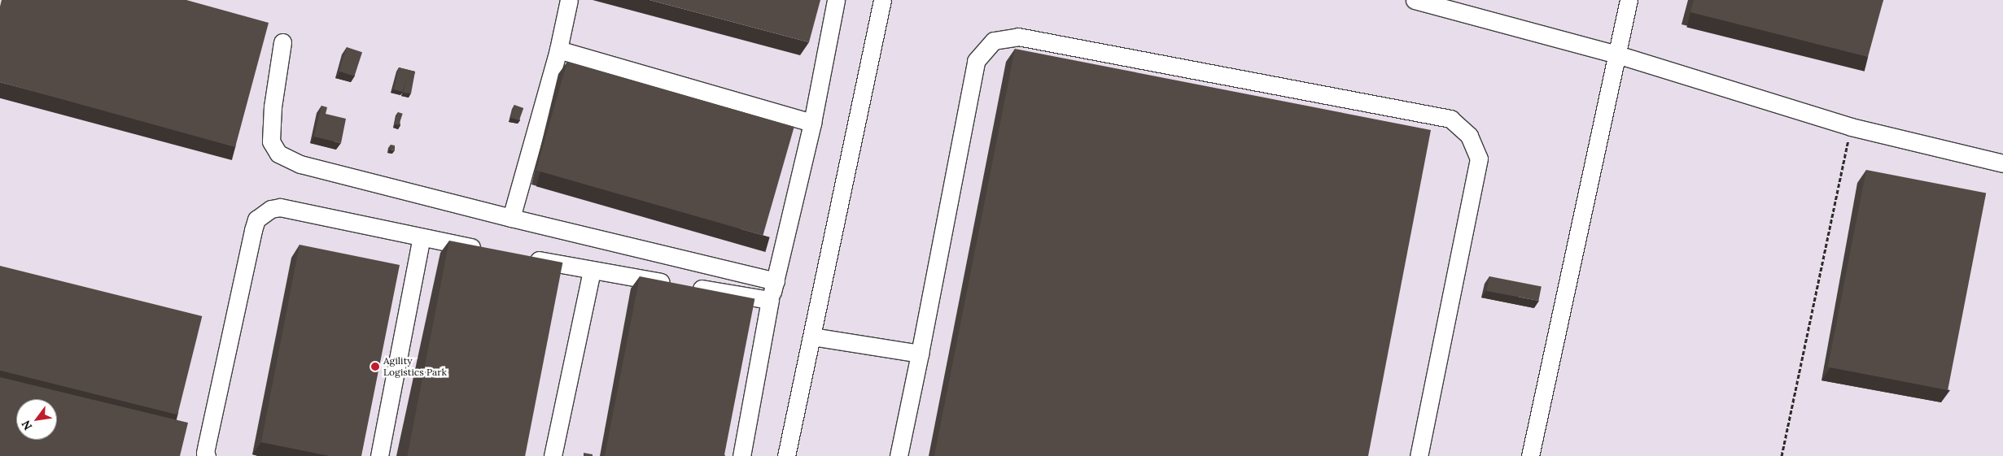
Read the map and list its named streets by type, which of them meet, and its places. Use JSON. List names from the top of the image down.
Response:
{
  "places": ["Agility Logistics Park"],
  "north": "bottom left"
}
